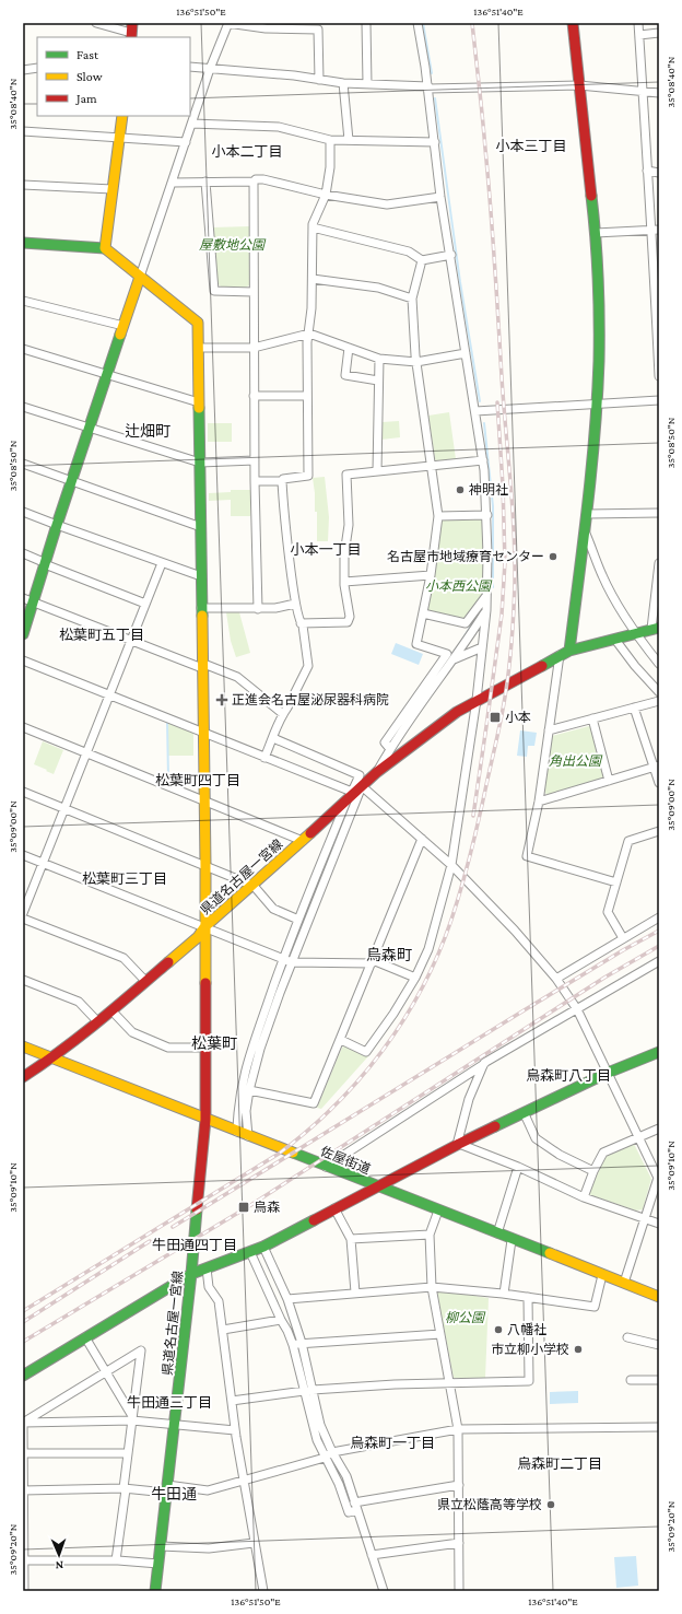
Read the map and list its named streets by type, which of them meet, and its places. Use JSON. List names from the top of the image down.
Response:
{
  "streets": {
    "street": ["県道名古屋一宮線", "佐屋街道"]
  },
  "crossings": [
    ["県道名古屋一宮線", "佐屋街道"]
  ],
  "districts": [
    "小本三丁目",
    "小本二丁目",
    "辻畑町",
    "小本一丁目",
    "松葉町五丁目",
    "松葉町四丁目",
    "松葉町三丁目",
    "烏森町",
    "松葉町",
    "烏森町八丁目",
    "牛田通四丁目",
    "牛田通三丁目",
    "烏森町一丁目",
    "烏森町二丁目",
    "牛田通"
  ],
  "parks": [
    "屋敷地公園",
    "小本西公園",
    "角出公園",
    "柳公園"
  ],
  "places": {
    "other": [
      "神明社",
      "名古屋市地域療育センター",
      "八幡社",
      "市立柳小学校",
      "県立松蔭高等学校"
    ],
    "health": ["正進会名古屋泌尿器科病院"],
    "transit": ["小本", "烏森"]
  },
  "legend": ["Fast", "Slow", "Jam"],
  "north": "bottom",
  "coordinates": [
    "136°51'50\"E",
    "136°51'40\"E",
    "35°08'40\"N",
    "35°08'50\"N",
    "35°09'00\"N",
    "35°09'10\"N",
    "35°09'20\"N"
  ]
}
